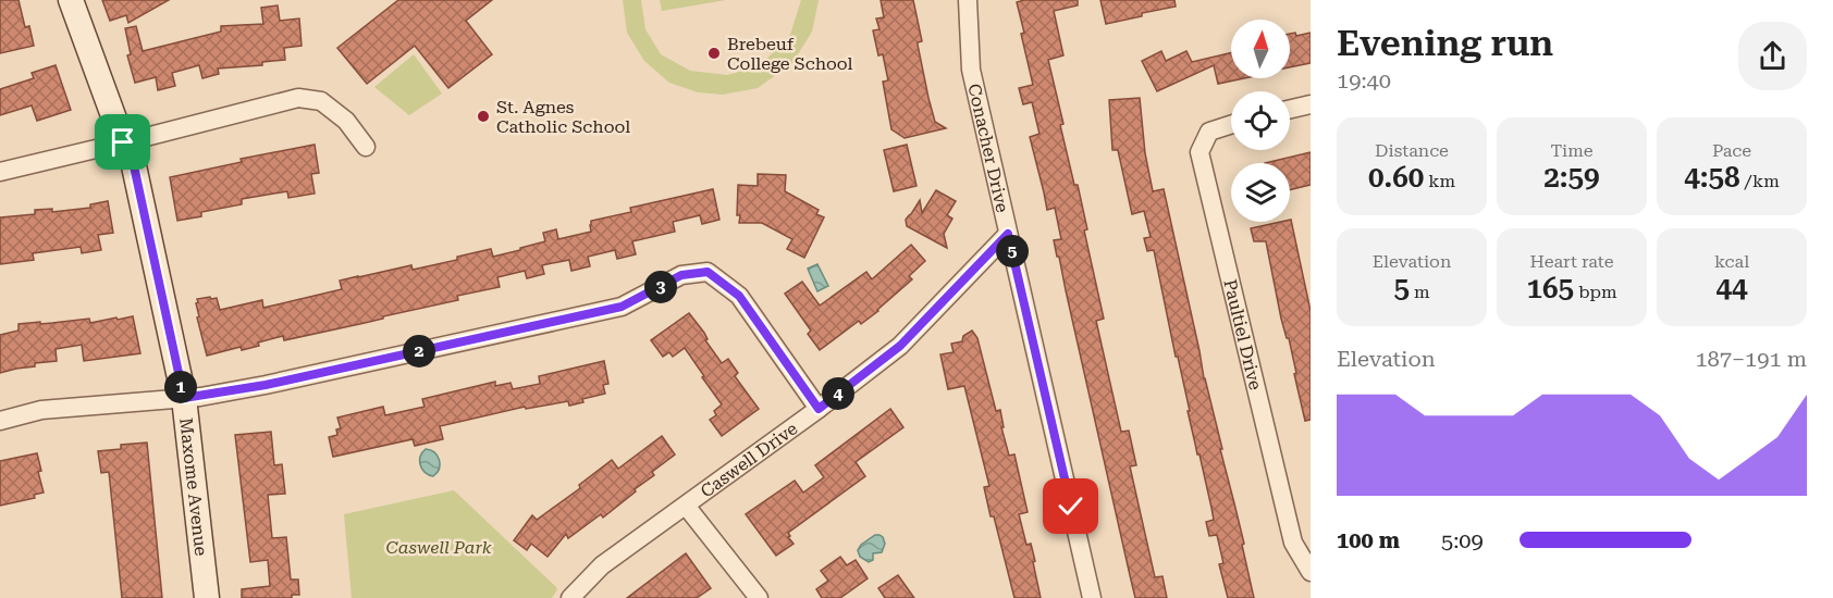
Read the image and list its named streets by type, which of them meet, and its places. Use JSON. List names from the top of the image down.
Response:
{
  "streets": {
    "street": [
      "Conacher Drive",
      "Paultiel Drive",
      "Caswell Drive",
      "Maxome Avenue"
    ]
  },
  "crossings": [
    ["Conacher Drive", "Caswell Drive"]
  ],
  "parks": ["Caswell Park"],
  "places": ["Brebeuf College School", "St. Agnes Catholic School"],
  "north": "top",
  "page": {
    "heading": ["Evening run", "19:40"],
    "stats": [
      ["Distance", "0.60 km"],
      ["Time", "2:59"],
      ["Pace", "4:58 /km"],
      ["Elevation", "5 m"],
      ["Heart rate", "165 bpm"],
      ["kcal", "44"]
    ],
    "pins": [
      "5",
      "3",
      "2",
      "1",
      "4"
    ],
    "chart": ["Elevation", "187–191 m"],
    "list": [
      {
        "name": "100 m",
        "note": "5:09"
      }
    ]
  }
}
